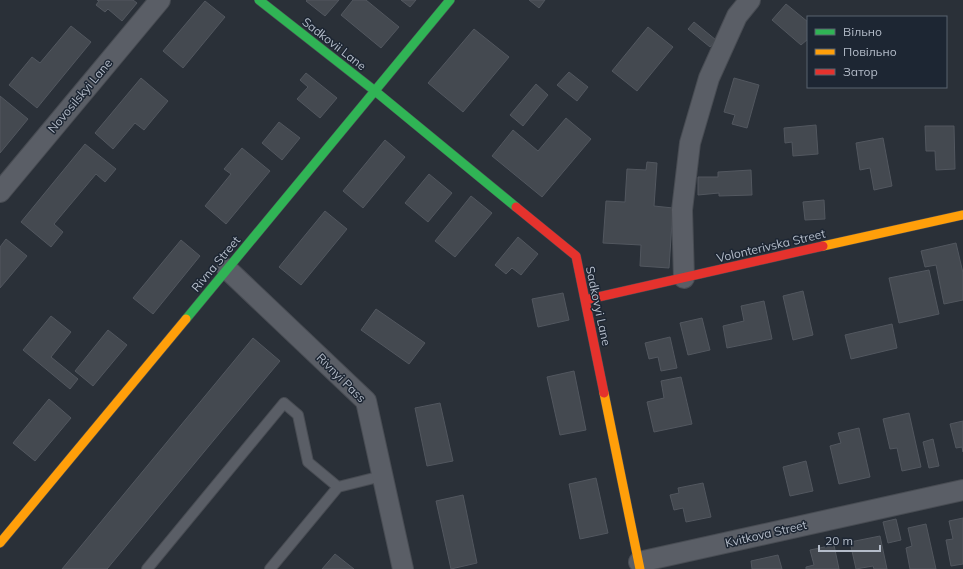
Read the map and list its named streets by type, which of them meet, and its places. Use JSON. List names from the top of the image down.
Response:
{
  "streets": {
    "street": [
      "Sadkovii Lane",
      "Novosilskyi Lane",
      "Volonterivska Street",
      "Rivna Street",
      "Sadkovyi Lane",
      "Rivnyi Pass",
      "Kvitkova Street"
    ]
  },
  "crossings": [
    ["Sadkovii Lane", "Rivna Street"],
    ["Sadkovii Lane", "Sadkovyi Lane"],
    ["Volonterivska Street", "Sadkovyi Lane"],
    ["Rivna Street", "Sadkovyi Lane"],
    ["Rivna Street", "Rivnyi Pass"],
    ["Sadkovyi Lane", "Kvitkova Street"]
  ],
  "legend": ["Вільно", "Повільно", "Затор"],
  "scale_bar": "20 m"
}
